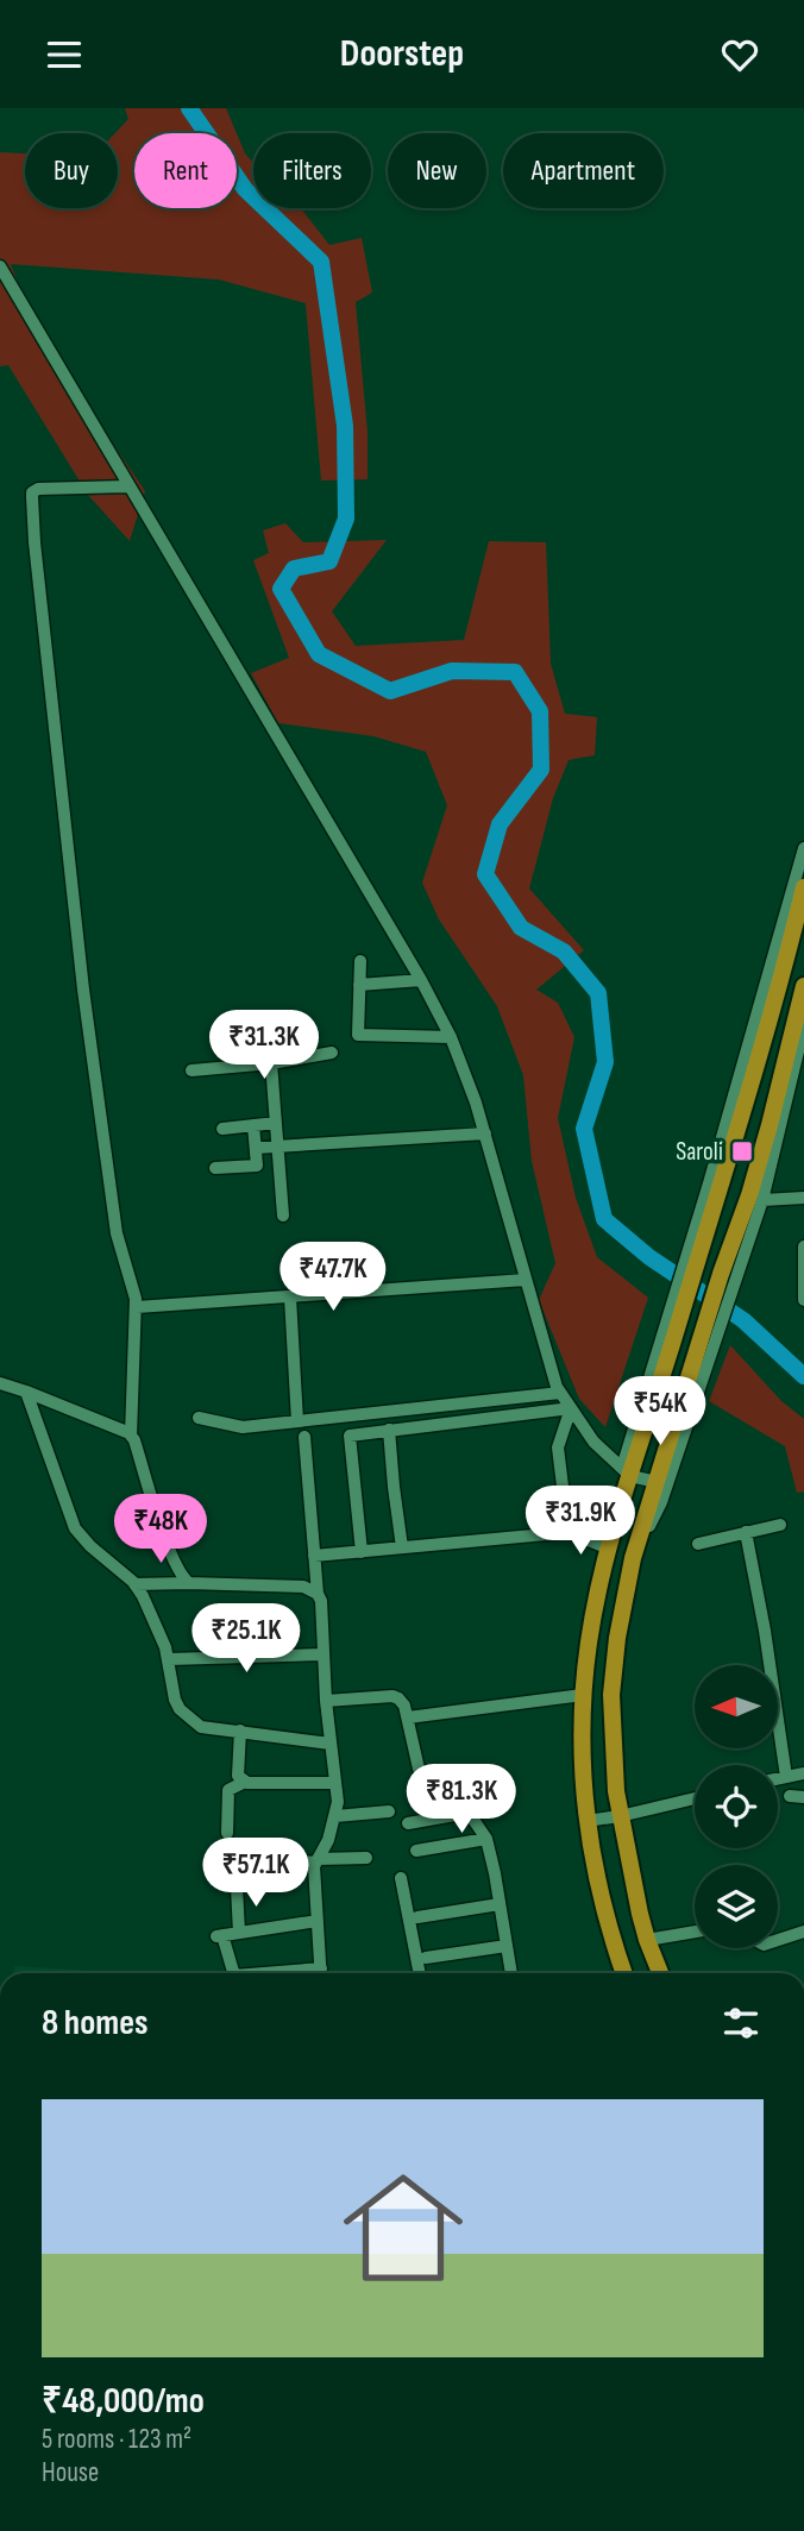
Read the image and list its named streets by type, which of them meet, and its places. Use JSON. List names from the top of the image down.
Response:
{
  "places": {
    "transit": ["Saroli"]
  },
  "north": "left",
  "page": {
    "header": "Doorstep",
    "chip": [
      "Buy",
      "Rent",
      "Filters",
      "New",
      "Apartment"
    ],
    "price": [
      "₹31.3K",
      "₹47.7K",
      "₹54K",
      "₹31.9K",
      "₹48K",
      "₹25.1K",
      "₹81.3K",
      "₹57.1K"
    ],
    "heading": "8 homes",
    "list": [
      {
        "name": "₹48,000/mo",
        "note": "5 rooms · 123 m² · House"
      }
    ]
  }
}
